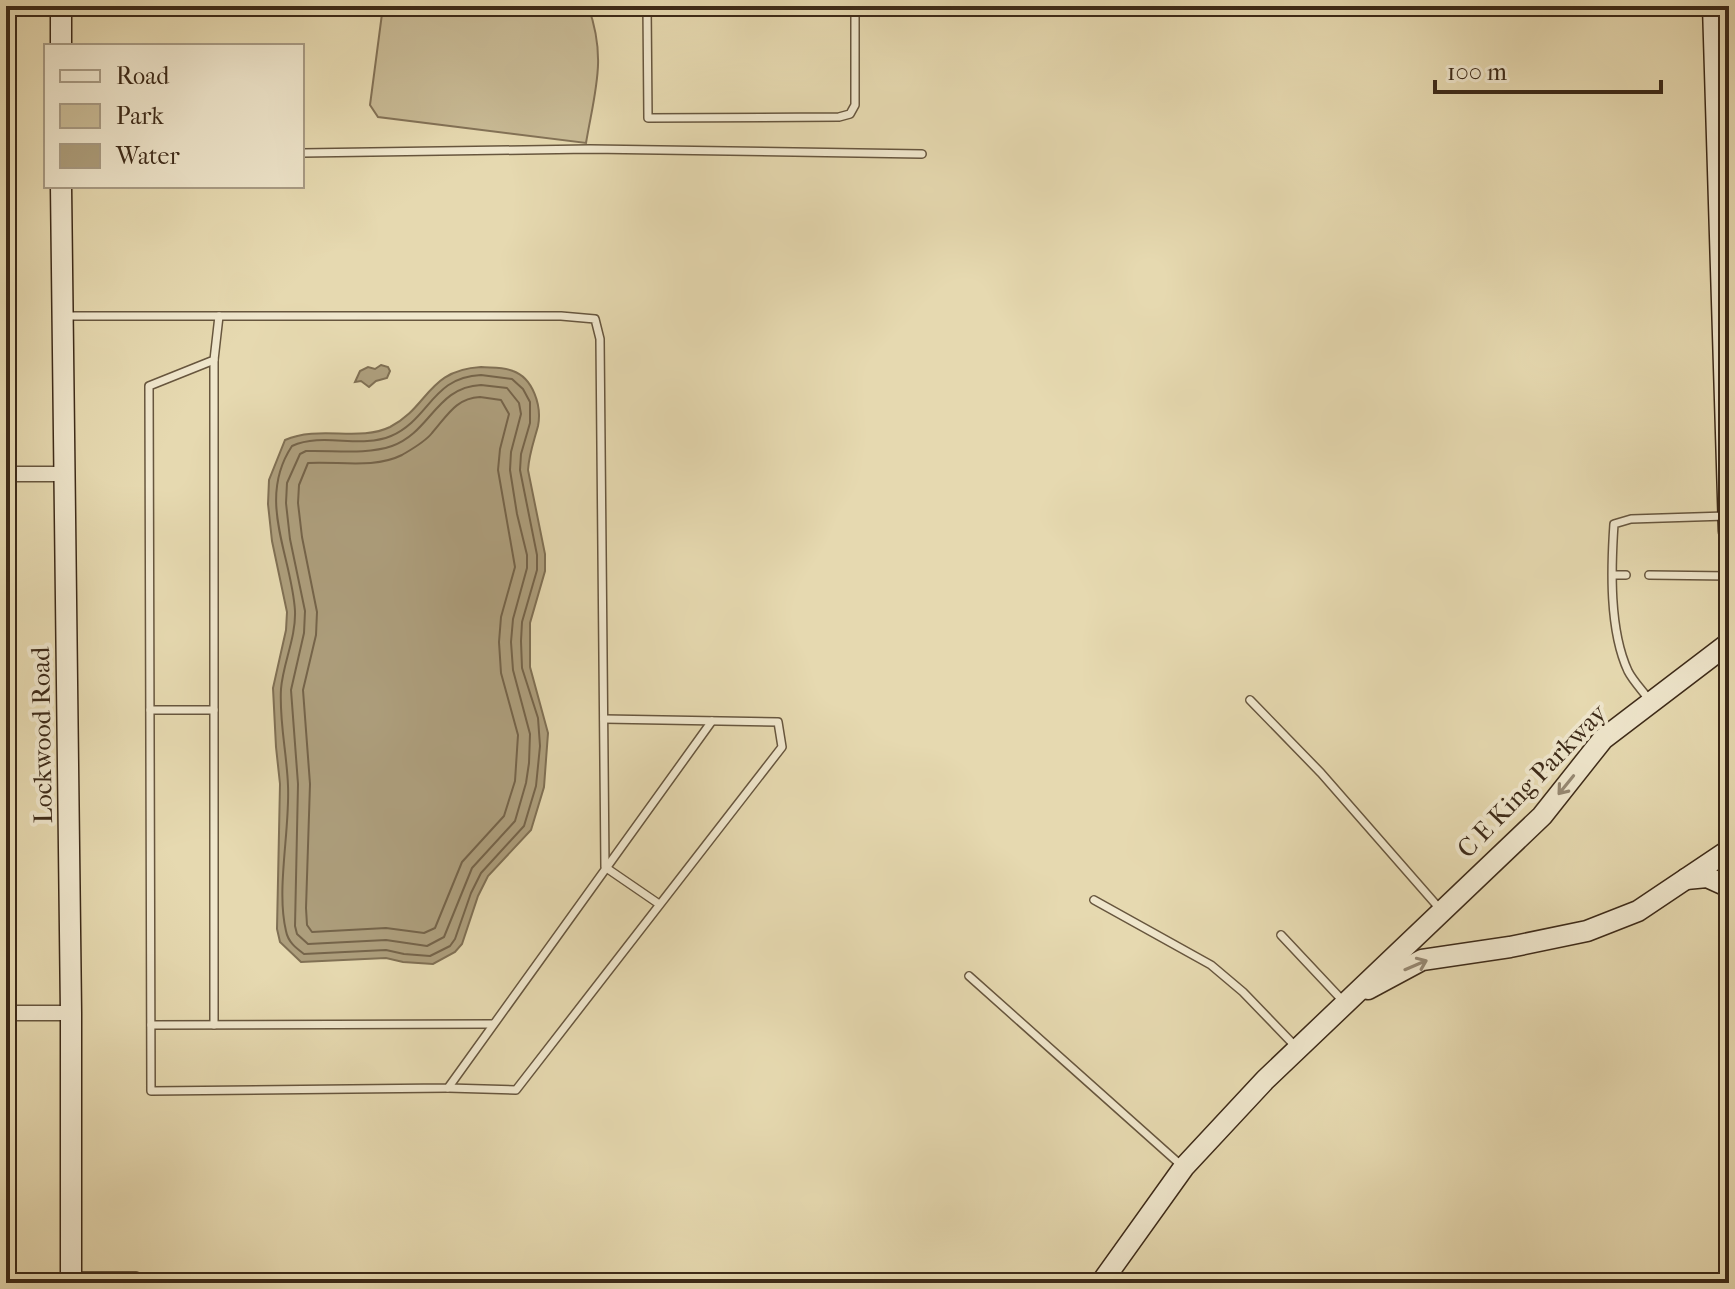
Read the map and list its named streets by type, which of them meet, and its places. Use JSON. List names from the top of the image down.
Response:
{
  "streets": {
    "main road": ["Lockwood Road", "C E King Parkway"]
  },
  "legend": ["Road", "Park", "Water"],
  "scale_bar": "100 m"
}
